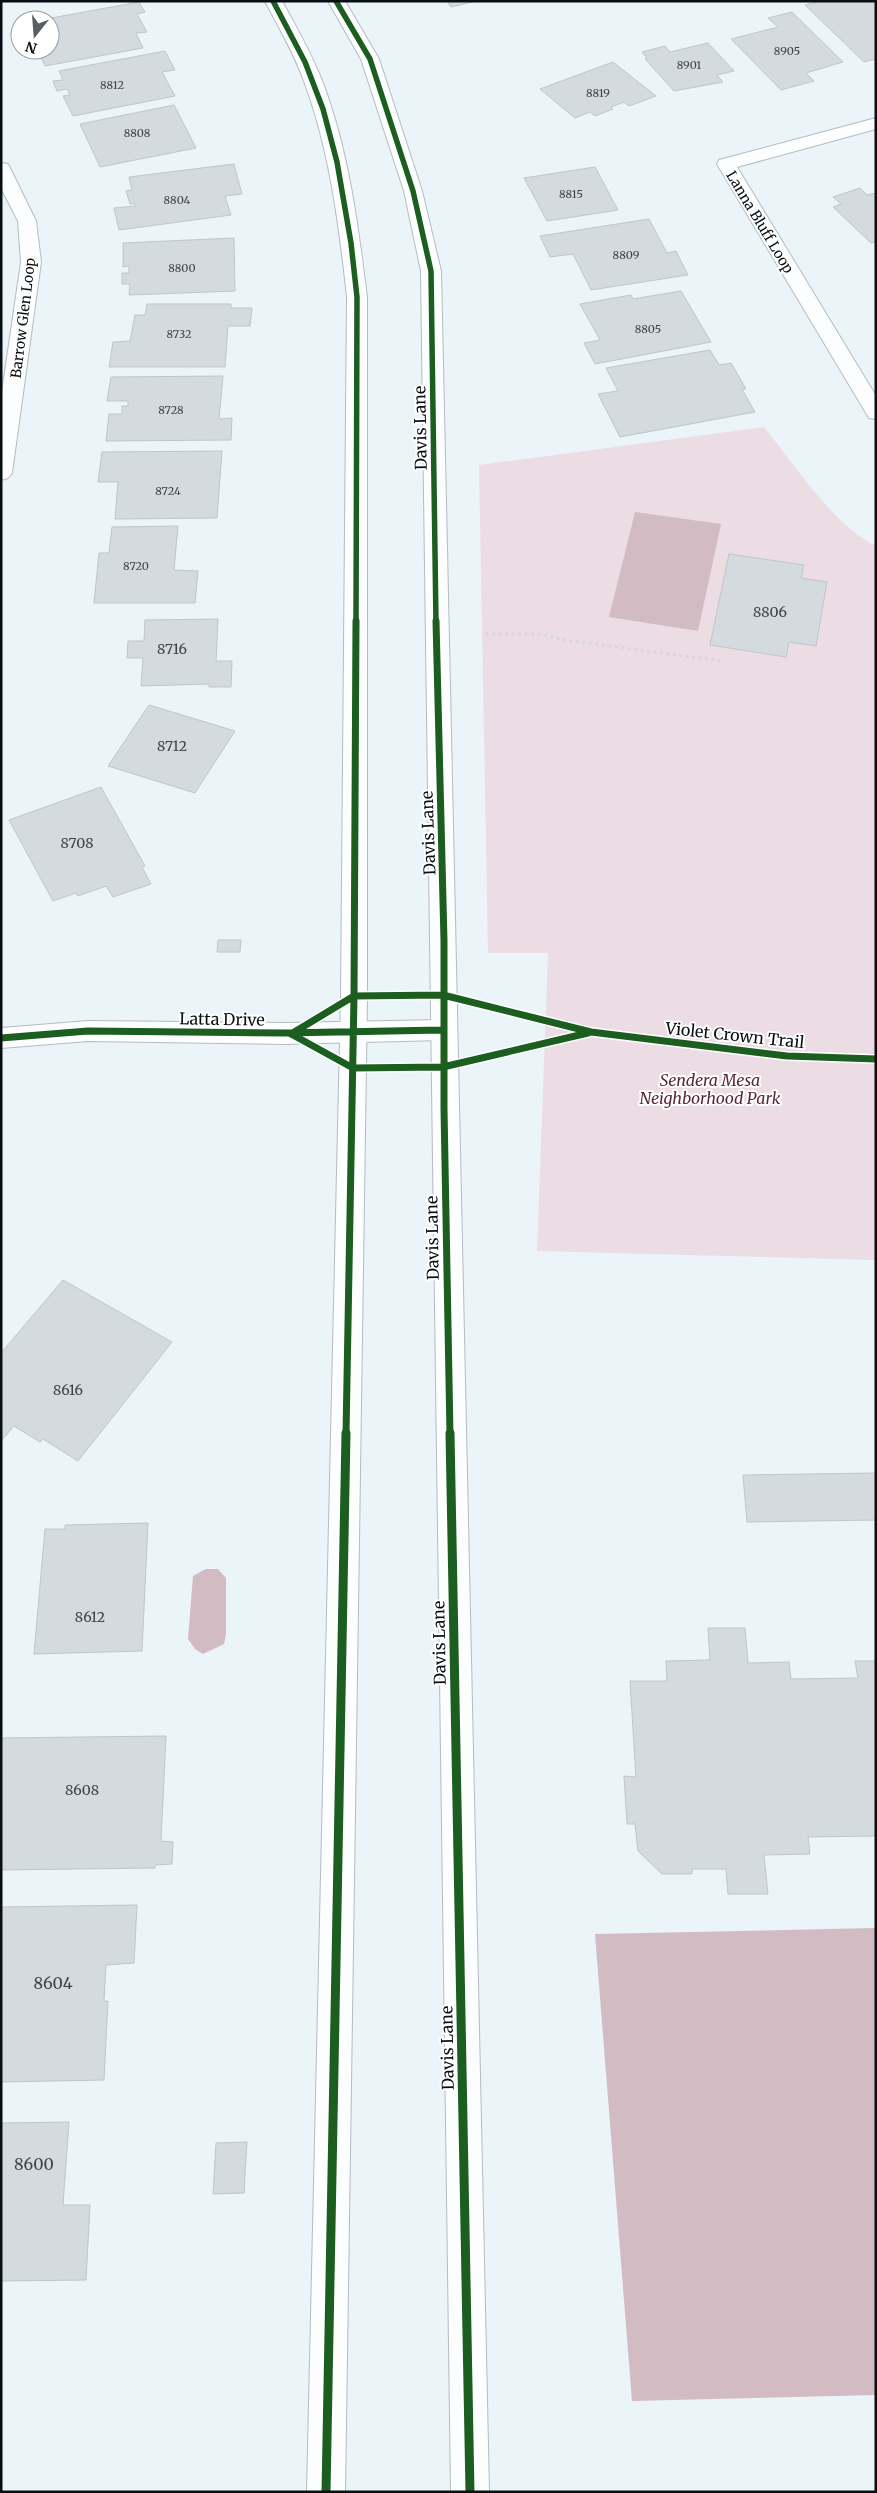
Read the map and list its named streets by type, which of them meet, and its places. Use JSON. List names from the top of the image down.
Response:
{
  "streets": {
    "main road": [
      "Lanna Bluff Loop",
      "Barrow Glen Loop",
      "Davis Lane",
      "Latta Drive"
    ],
    "cycle path": ["Violet Crown Trail"]
  },
  "crossings": [
    ["Davis Lane", "Latta Drive"]
  ],
  "parks": ["Sendera Mesa Neighborhood Park"],
  "house_numbers": [
    "8905",
    "8901",
    "8812",
    "8819",
    "8808",
    "8815",
    "8804",
    "8809",
    "8800",
    "8805",
    "8732",
    "8728",
    "8724",
    "8720",
    "8806",
    "8716",
    "8712",
    "8708",
    "8616",
    "8612",
    "8608",
    "8604",
    "8600"
  ],
  "north": "bottom"
}
